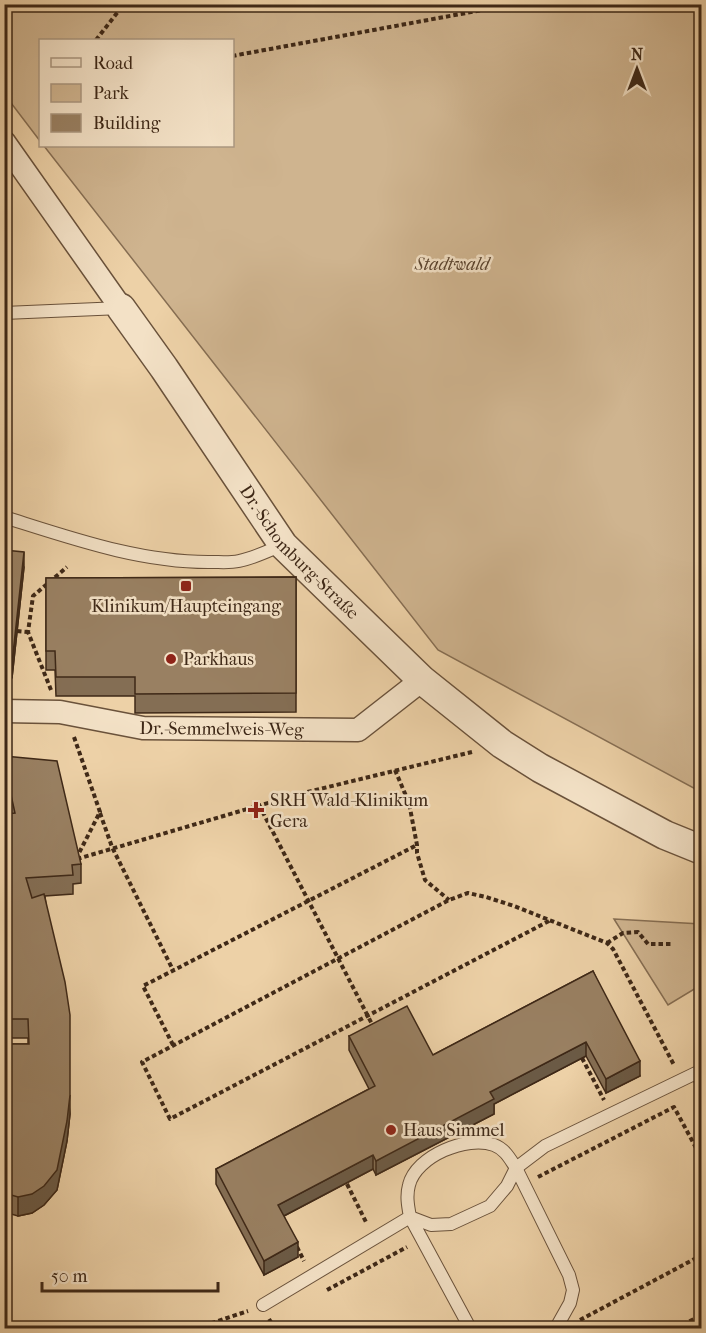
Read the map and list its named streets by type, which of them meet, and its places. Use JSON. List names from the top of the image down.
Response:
{
  "streets": {
    "street": ["Dr.-Schomburg-Straße", "Dr.-Semmelweis-Weg"]
  },
  "crossings": [
    ["Dr.-Schomburg-Straße", "Dr.-Semmelweis-Weg"]
  ],
  "parks": ["Stadtwald"],
  "places": {
    "transit": ["Klinikum/Haupteingang"],
    "other": ["Parkhaus", "Haus Simmel"],
    "health": ["SRH Wald-Klinikum Gera"]
  },
  "legend": ["Road", "Park", "Building"],
  "scale_bar": "50 m",
  "north": "top"
}
